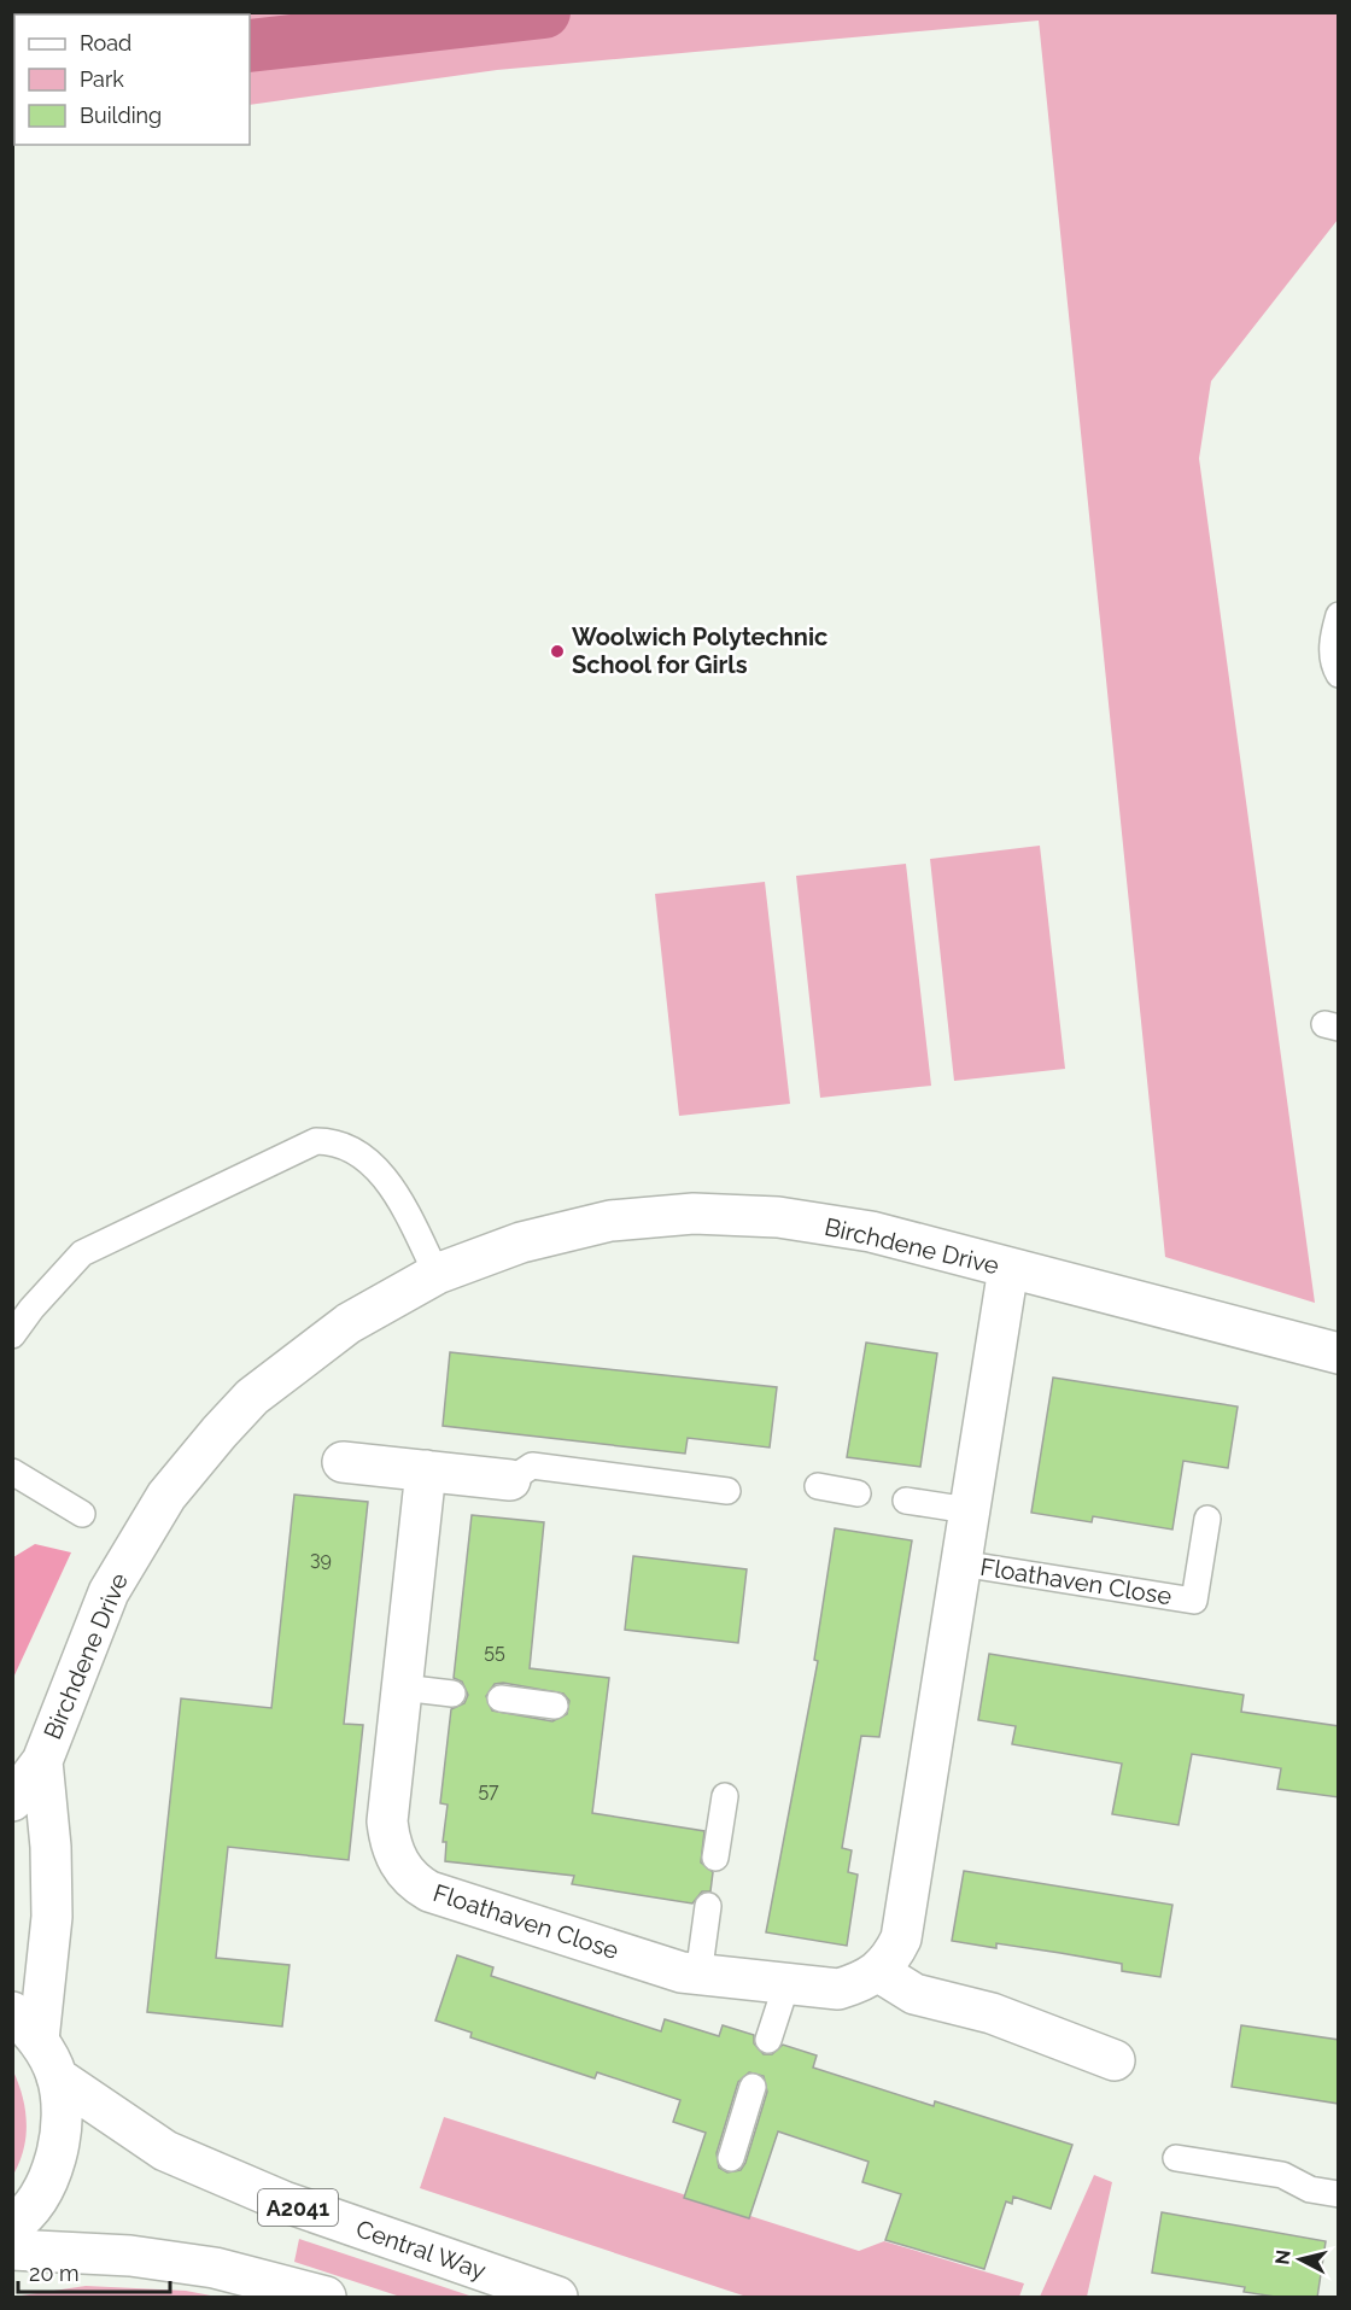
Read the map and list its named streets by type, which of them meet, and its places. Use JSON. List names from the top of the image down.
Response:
{
  "streets": {
    "street": [
      "Birchdene Drive",
      "Floathaven Close",
      "A2041",
      "Central Way"
    ]
  },
  "crossings": [
    ["Birchdene Drive", "Floathaven Close"]
  ],
  "places": ["Woolwich Polytechnic School for Girls"],
  "house_numbers": ["39", "55", "57"],
  "legend": ["Road", "Park", "Building"],
  "scale_bar": "20 m",
  "north": "left"
}
